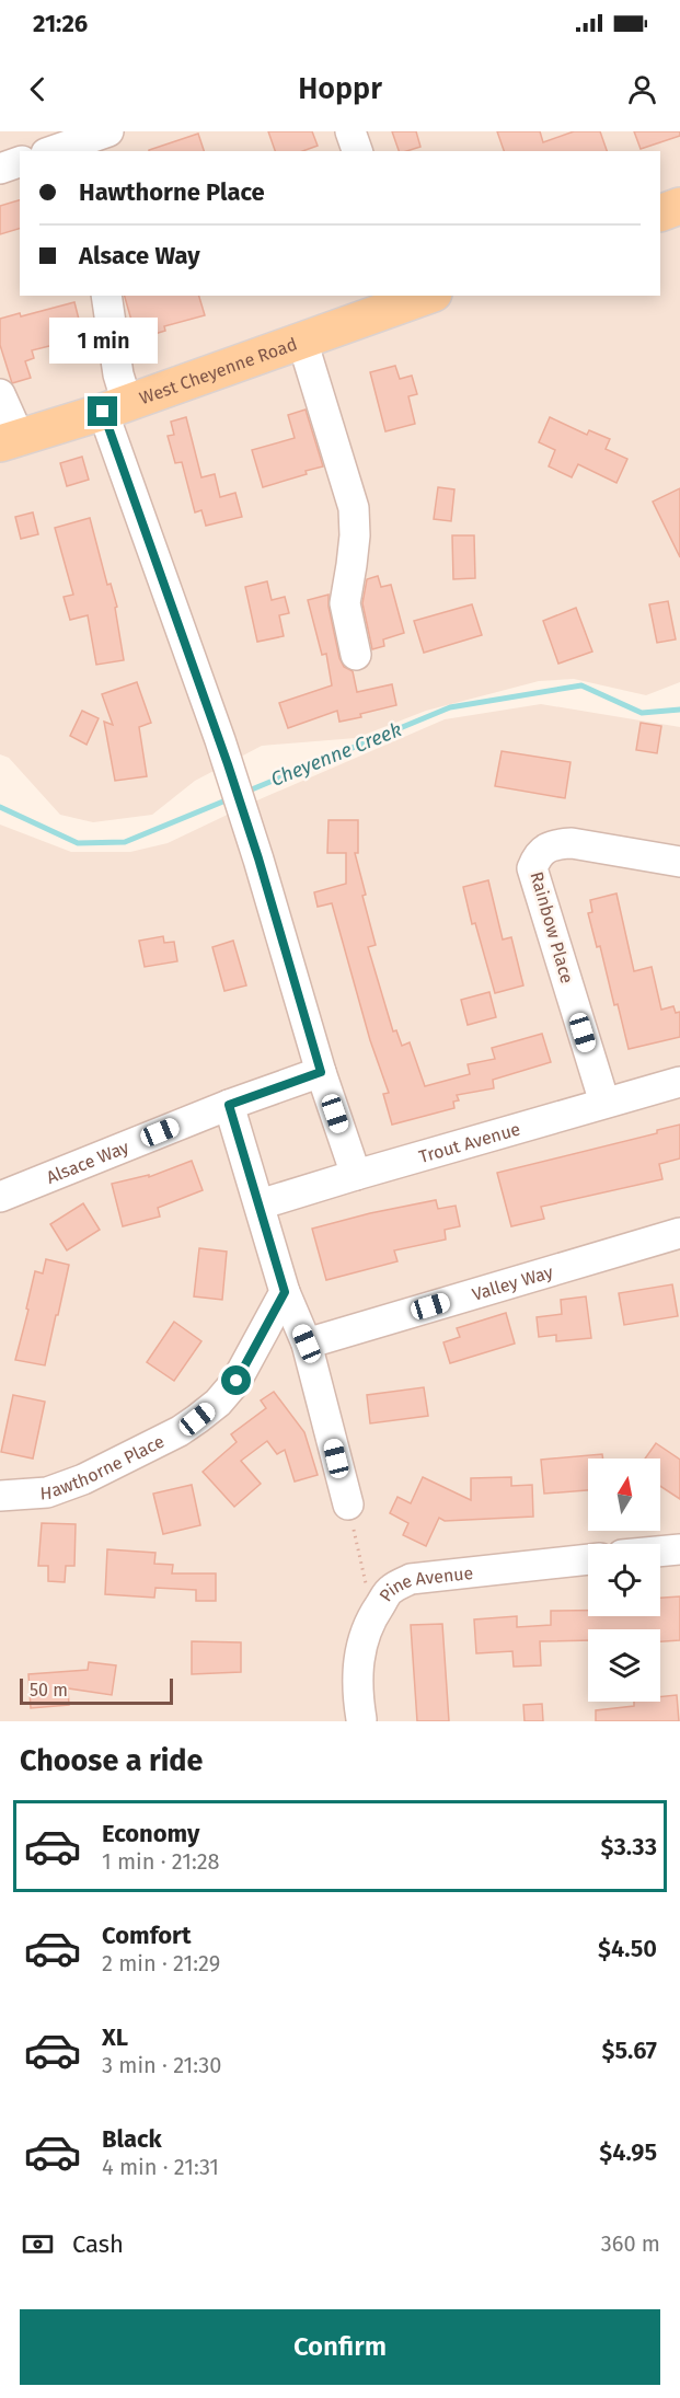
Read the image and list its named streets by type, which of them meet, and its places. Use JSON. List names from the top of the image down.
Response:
{
  "streets": {
    "main road": ["West Cheyenne Road"],
    "street": [
      "Rainbow Place",
      "Trout Avenue",
      "Alsace Way",
      "Valley Way",
      "Hawthorne Place",
      "Pine Avenue"
    ]
  },
  "crossings": [
    ["Rainbow Place", "Trout Avenue"]
  ],
  "water": ["Cheyenne Creek"],
  "scale_bar": "50 m",
  "north": "top",
  "page": {
    "status": "21:26",
    "header": "Hoppr",
    "banner": ["Hawthorne Place", "Alsace Way"],
    "bubble": "1 min",
    "scale": "50 m",
    "heading": "Choose a ride",
    "list": [
      {
        "name": "Economy",
        "note": "1 min · 21:28",
        "value": "$3.33"
      },
      {
        "name": "Comfort",
        "note": "2 min · 21:29",
        "value": "$4.50"
      },
      {
        "name": "XL",
        "note": "3 min · 21:30",
        "value": "$5.67"
      },
      {
        "name": "Black",
        "note": "4 min · 21:31",
        "value": "$4.95"
      }
    ],
    "pay": ["Cash", "360 m"],
    "buttons": "Confirm"
  }
}
